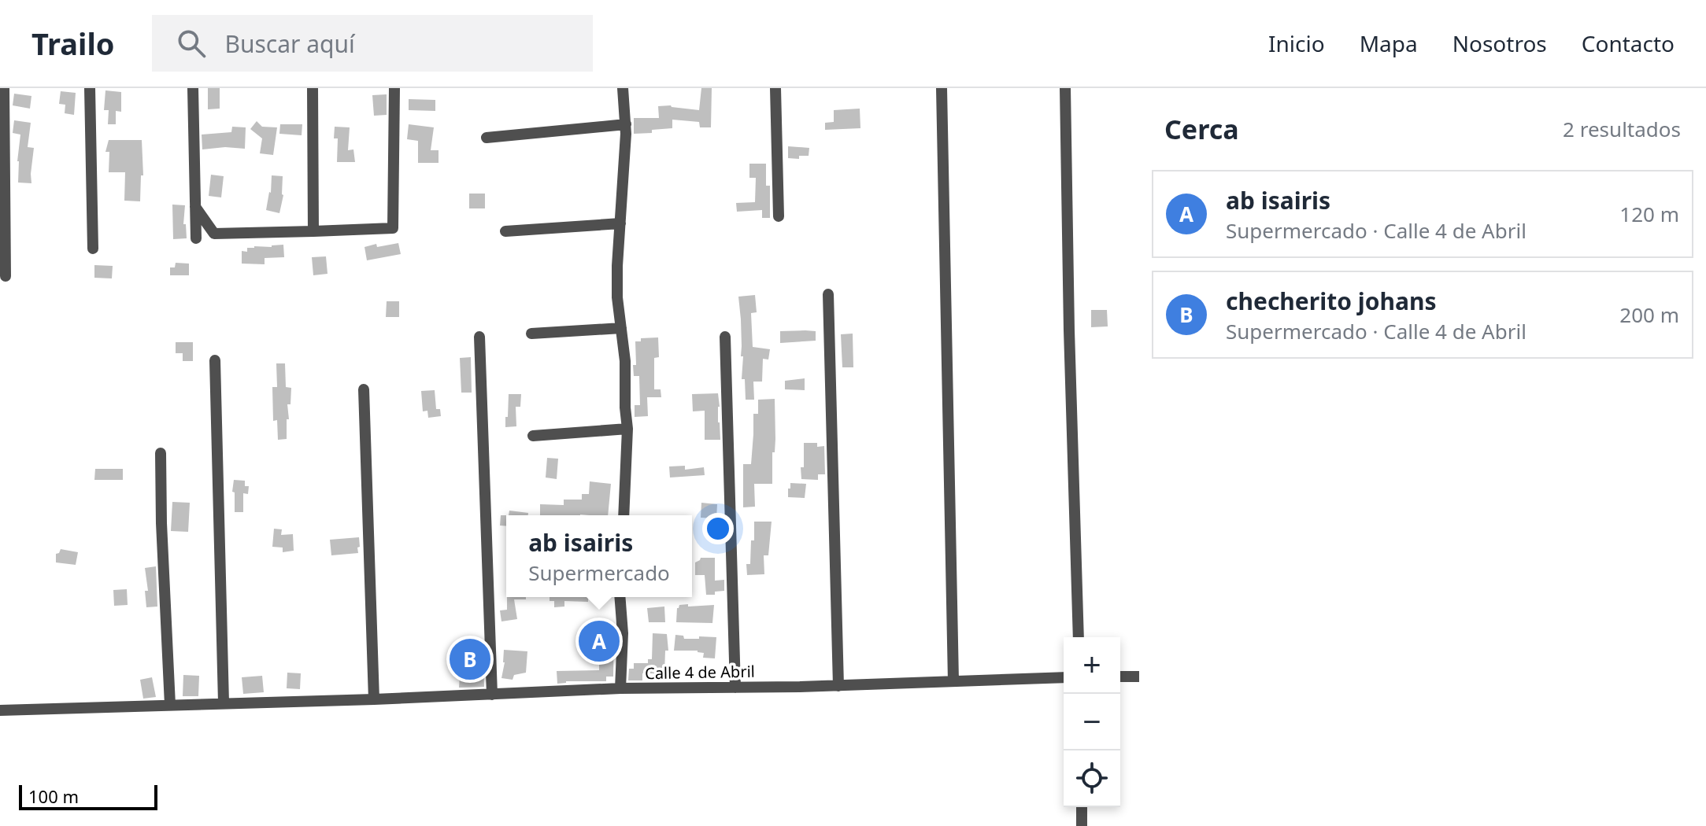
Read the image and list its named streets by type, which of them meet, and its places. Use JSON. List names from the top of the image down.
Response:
{
  "streets": {
    "street": ["Calle 4 de Abril"]
  },
  "scale_bar": "100 m",
  "page": {
    "header": "Trailo",
    "search": "Buscar aquí",
    "nav": [
      "Inicio",
      "Mapa",
      "Nosotros",
      "Contacto"
    ],
    "heading": ["Cerca", "2 resultados"],
    "list": [
      {
        "mark": "A",
        "name": "ab isairis",
        "note": "Supermercado · Calle 4 de Abril",
        "value": "120 m"
      },
      {
        "mark": "B",
        "name": "checherito johans",
        "note": "Supermercado · Calle 4 de Abril",
        "value": "200 m"
      }
    ],
    "popup": ["ab isairis", "Supermercado"],
    "pins": ["A", "B"],
    "map_buttons": ["+", "−"],
    "scale": "100 m"
  }
}
